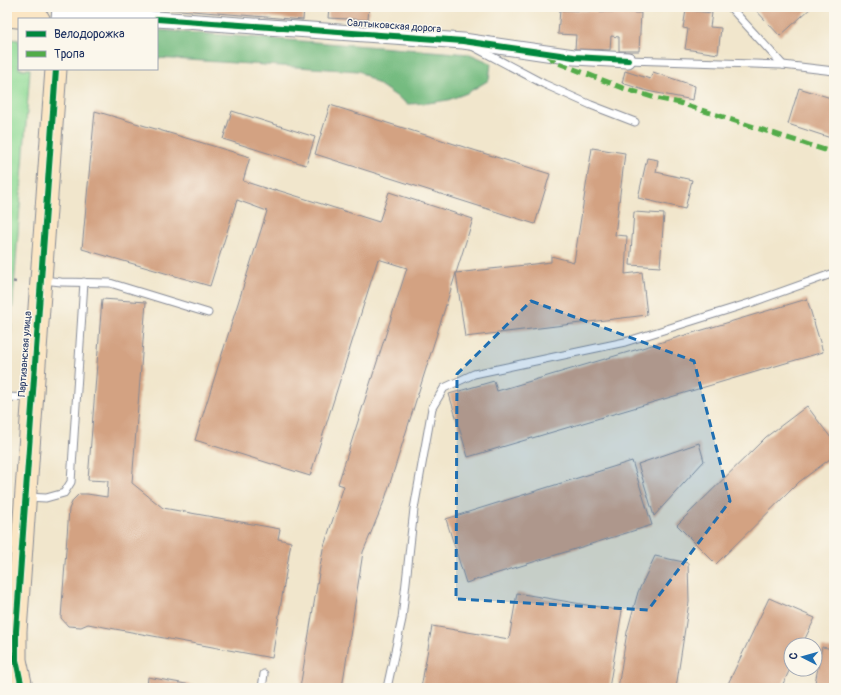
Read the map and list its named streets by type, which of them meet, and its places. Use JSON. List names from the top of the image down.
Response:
{
  "streets": {
    "street": ["Салтыковская дорога", "Партизанская улица"]
  },
  "legend": ["Велодорожка", "Тропа"],
  "north": "left"
}
